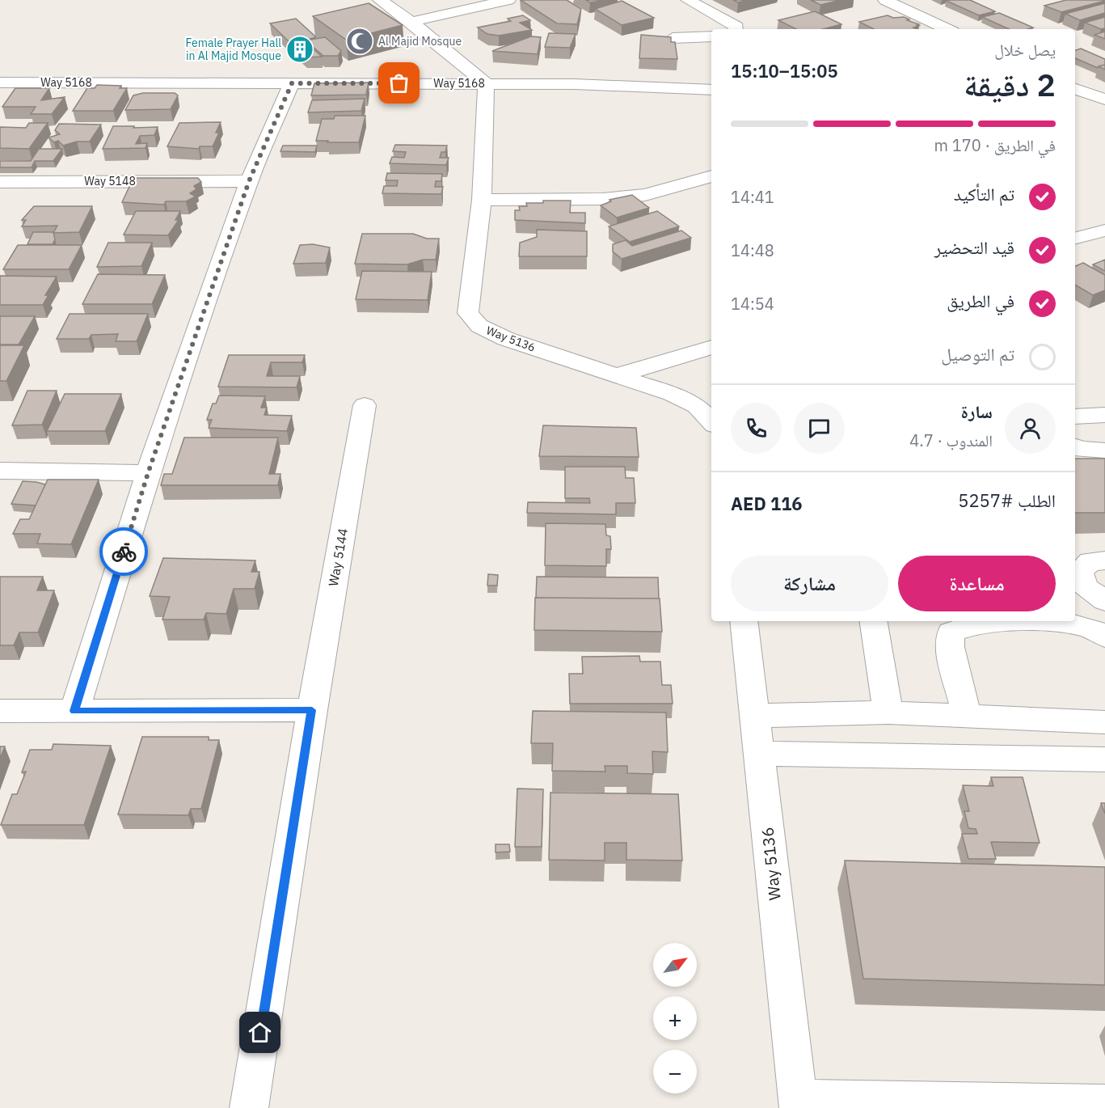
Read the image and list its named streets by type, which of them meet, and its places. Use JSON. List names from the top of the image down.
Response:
{
  "streets": {
    "street": [
      "Way 5168",
      "Way 5148",
      "Way 5136",
      "Way 5144"
    ]
  },
  "crossings": [
    ["Way 5168", "Way 5136"]
  ],
  "places": {
    "mosque": ["Al Majid Mosque"],
    "building": ["Female Prayer Hall in Al Majid Mosque"]
  },
  "north": "top right",
  "page": {
    "heading": ["2 دقيقة", "يصل خلال", "15:05–15:10"],
    "panel": [
      "سارة",
      "المندوب · 4.7",
      "الطلب #5257",
      "AED 116"
    ],
    "bar": "في الطريق · 170 m",
    "list": [
      ["تم التأكيد", "14:41"],
      ["قيد التحضير", "14:48"],
      ["في الطريق", "14:54"],
      "تم التوصيل"
    ],
    "buttons": ["مساعدة", "مشاركة"],
    "map_buttons": ["+", "−"]
  }
}
